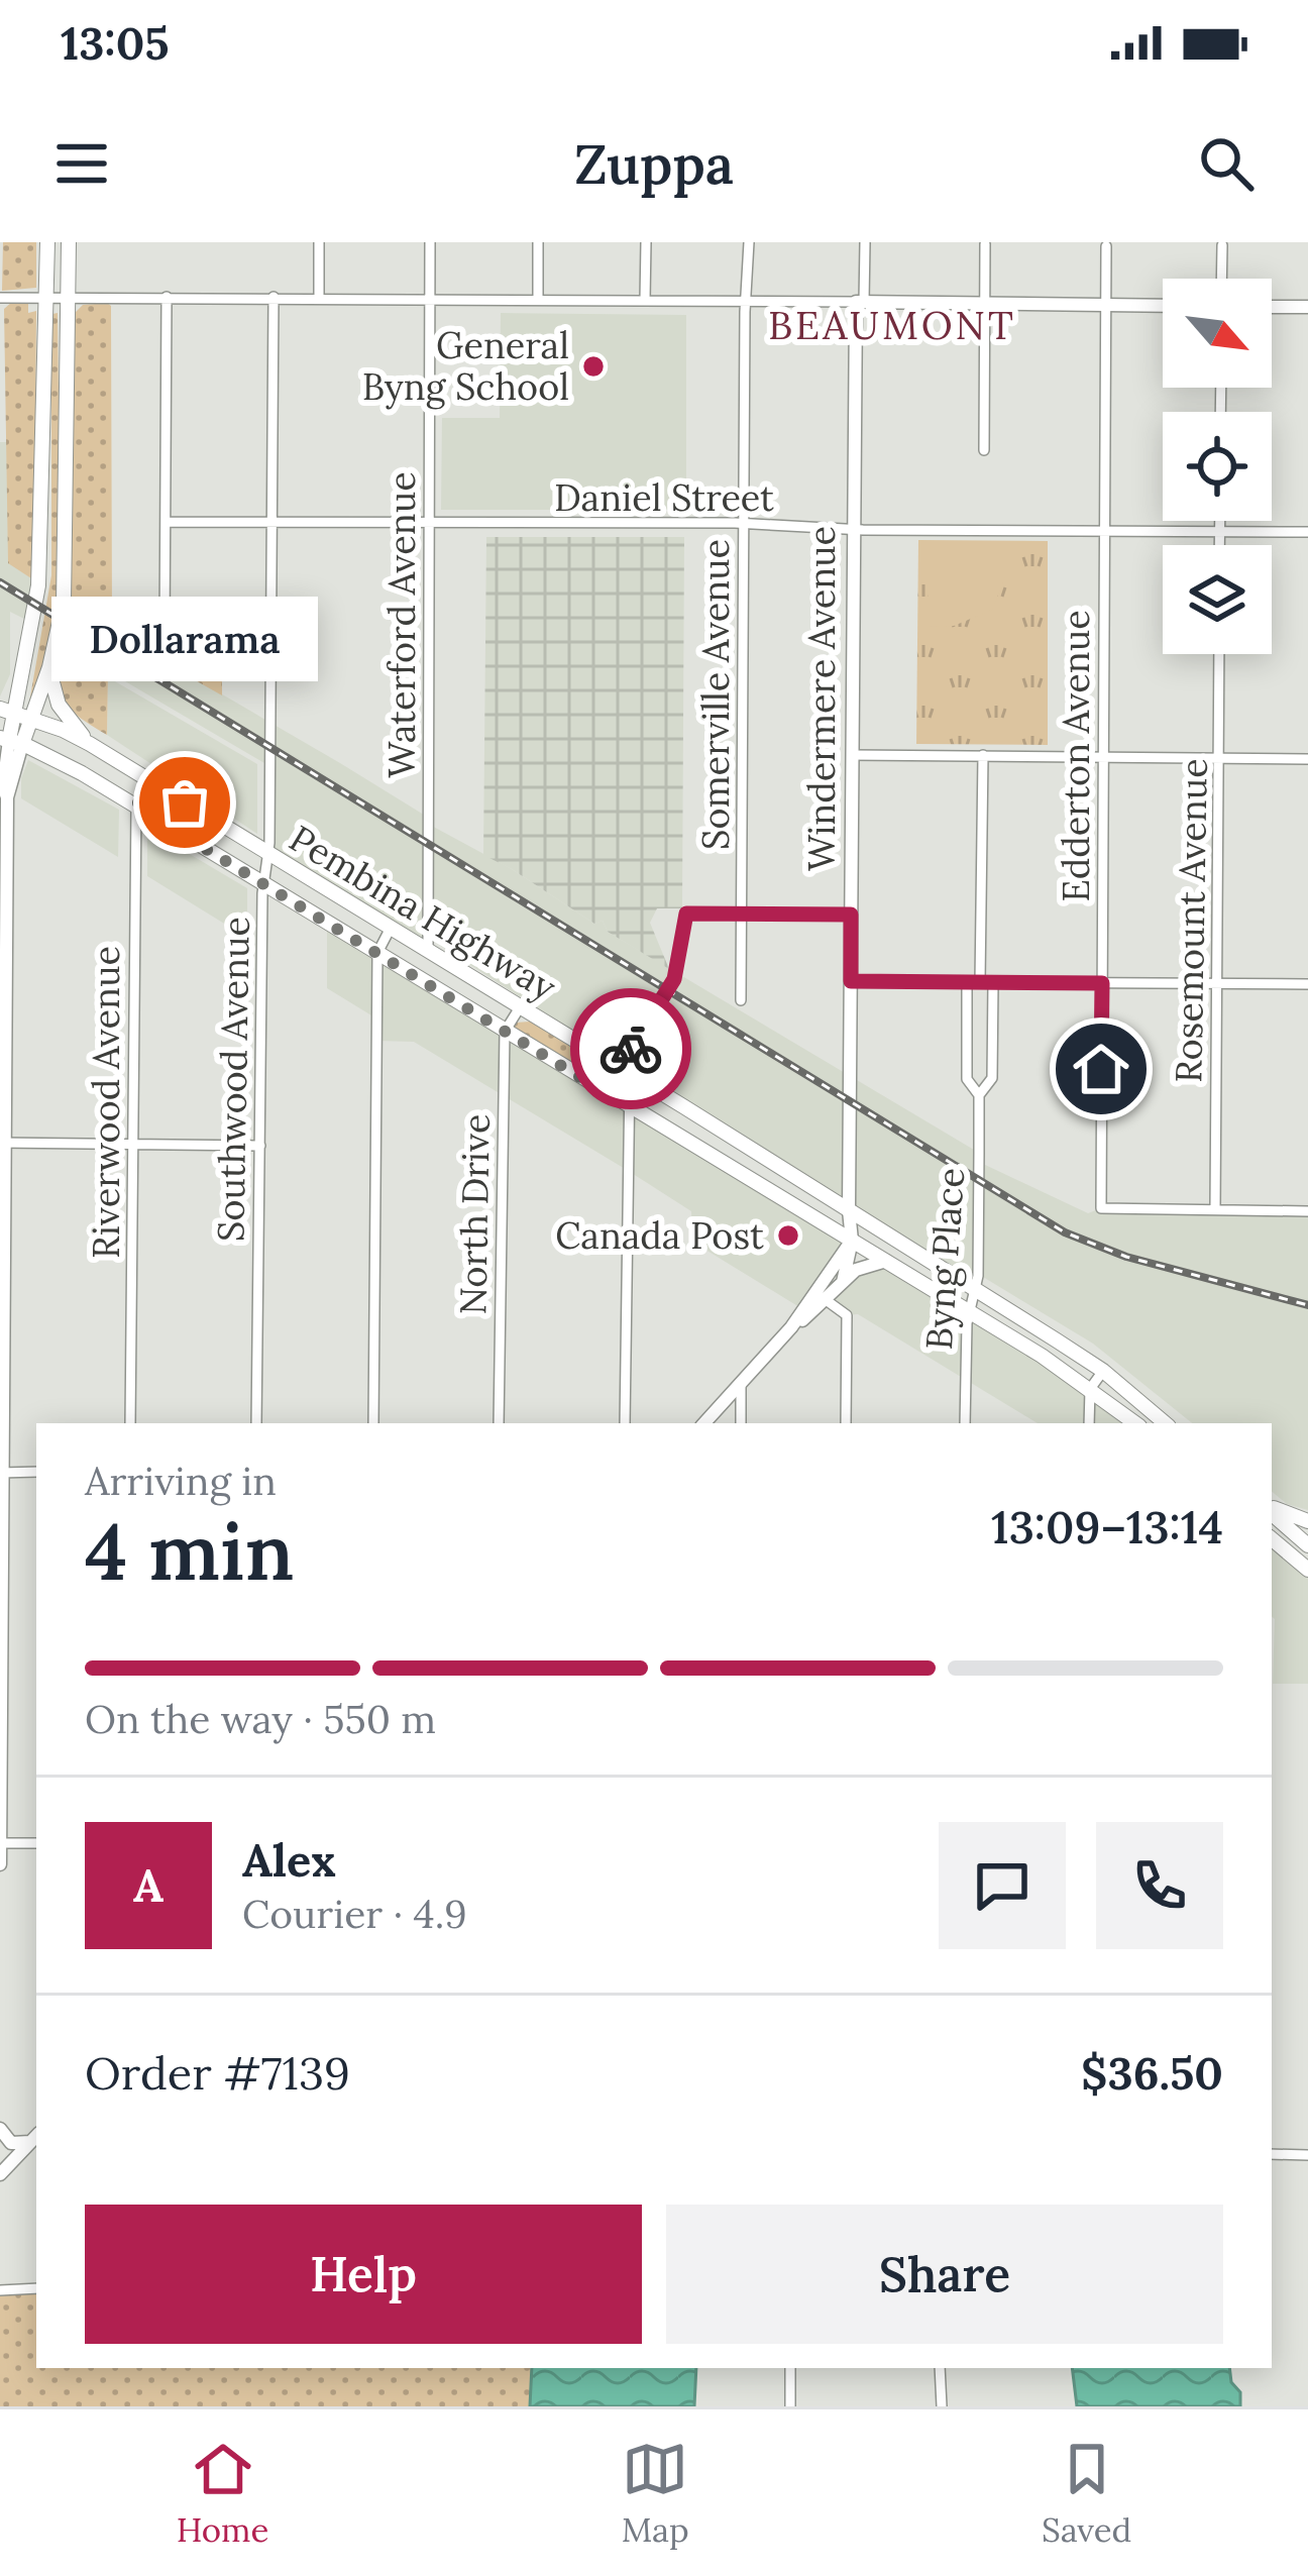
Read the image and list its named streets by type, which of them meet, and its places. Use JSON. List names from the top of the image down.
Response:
{
  "streets": {
    "main road": ["Pembina Highway"],
    "street": [
      "Daniel Street",
      "Waterford Avenue",
      "Somerville Avenue",
      "Windermere Avenue",
      "Edderton Avenue",
      "Rosemount Avenue",
      "Southwood Avenue",
      "Riverwood Avenue",
      "North Drive",
      "Byng Place"
    ]
  },
  "crossings": [
    ["Daniel Street", "Waterford Avenue"],
    ["Daniel Street", "Somerville Avenue"],
    ["Daniel Street", "Windermere Avenue"],
    ["Daniel Street", "Edderton Avenue"],
    ["Daniel Street", "Southwood Avenue"],
    ["Waterford Avenue", "Pembina Highway"],
    ["Windermere Avenue", "Pembina Highway"],
    ["Edderton Avenue", "Rosemount Avenue"],
    ["Pembina Highway", "Southwood Avenue"],
    ["Pembina Highway", "Riverwood Avenue"],
    ["Pembina Highway", "North Drive"],
    ["Pembina Highway", "Byng Place"]
  ],
  "districts": ["BEAUMONT"],
  "places": ["General Byng School", "Dollarama", "Canada Post"],
  "north": "bottom right",
  "page": {
    "status": "13:05",
    "header": "Zuppa",
    "bubble": "Dollarama",
    "heading": ["4 min", "Arriving in", "13:09–13:14"],
    "panel": [
      "Alex",
      "Courier · 4.9",
      "Order #7139",
      "$36.50"
    ],
    "bar": "On the way · 550 m",
    "round": "A",
    "buttons": ["Help", "Share"],
    "tabs": ["Home", "Map", "Saved"]
  }
}
